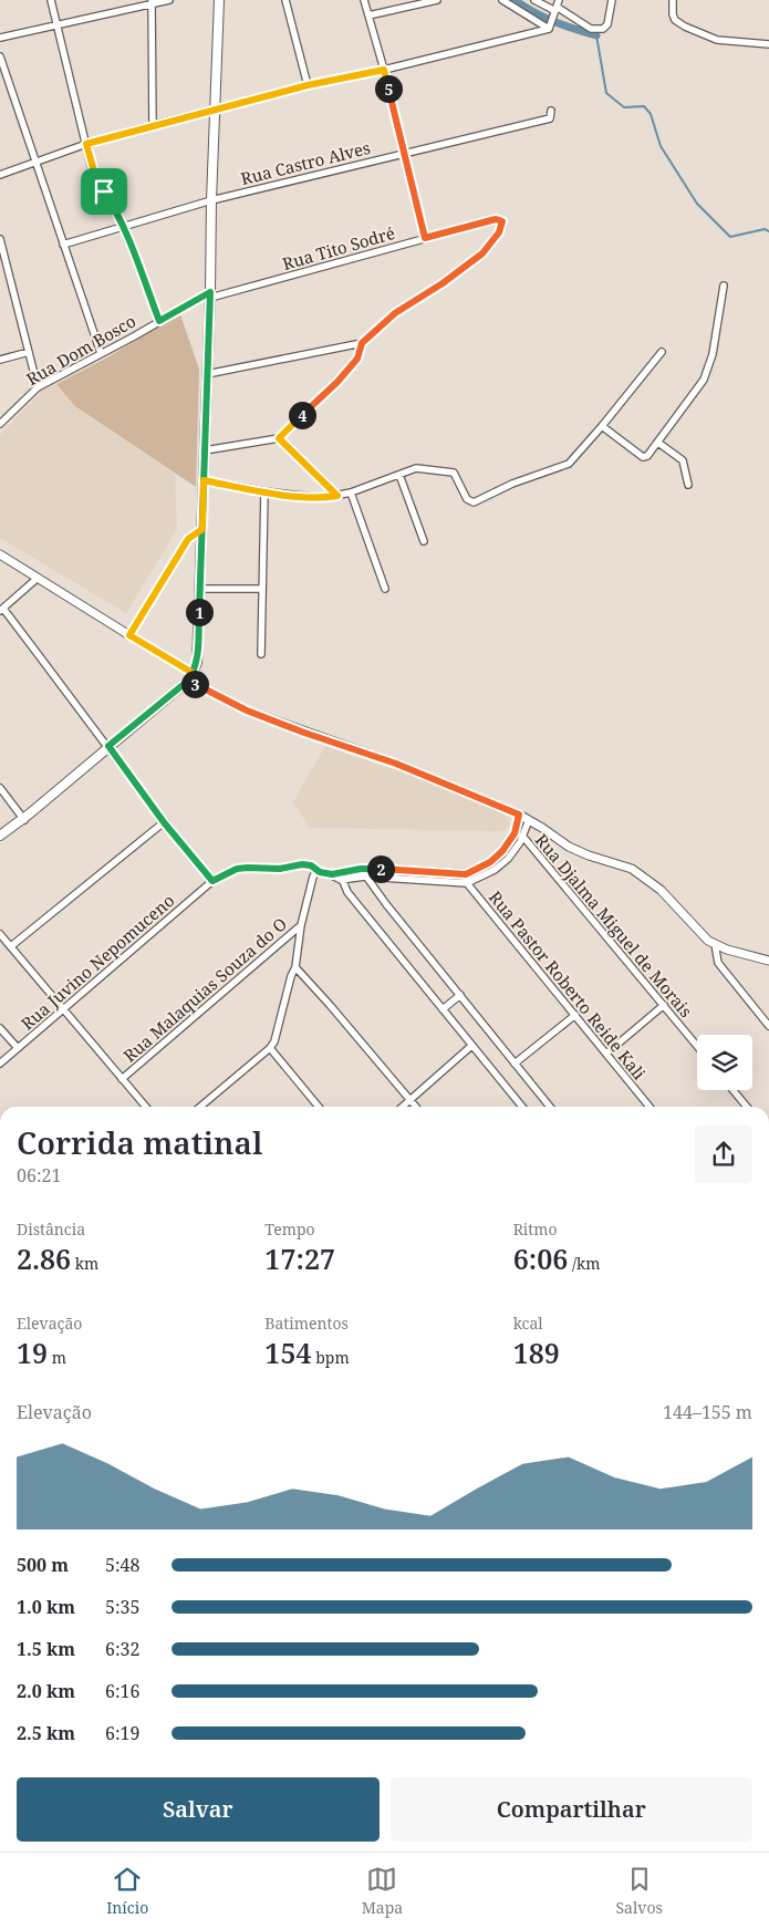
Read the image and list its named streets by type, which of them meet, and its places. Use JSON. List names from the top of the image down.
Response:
{
  "streets": {
    "street": [
      "Rua Castro Alves",
      "Rua Tito Sodré",
      "Rua Dom Bosco",
      "Rua Djalma Miguel de Morais",
      "Rua Juvino Nepomuceno",
      "Rua Pastor Roberto Reide Kali",
      "Rua Malaquias Souza do O"
    ]
  },
  "crossings": [
    ["Rua Tito Sodré", "Rua Dom Bosco"],
    ["Rua Juvino Nepomuceno", "Rua Malaquias Souza do O"]
  ],
  "page": {
    "pins": [
      "5",
      "4",
      "1",
      "3",
      "2"
    ],
    "heading": ["Corrida matinal", "06:21"],
    "stats": [
      ["Distância", "2.86 km"],
      ["Tempo", "17:27"],
      ["Ritmo", "6:06 /km"],
      ["Elevação", "19 m"],
      ["Batimentos", "154 bpm"],
      ["kcal", "189"]
    ],
    "chart": ["Elevação", "144–155 m"],
    "list": [
      {
        "name": "500 m",
        "note": "5:48"
      },
      {
        "name": "1.0 km",
        "note": "5:35"
      },
      {
        "name": "1.5 km",
        "note": "6:32"
      },
      {
        "name": "2.0 km",
        "note": "6:16"
      },
      {
        "name": "2.5 km",
        "note": "6:19"
      }
    ],
    "buttons": ["Salvar", "Compartilhar"],
    "tabs": ["Início", "Mapa", "Salvos"]
  }
}
